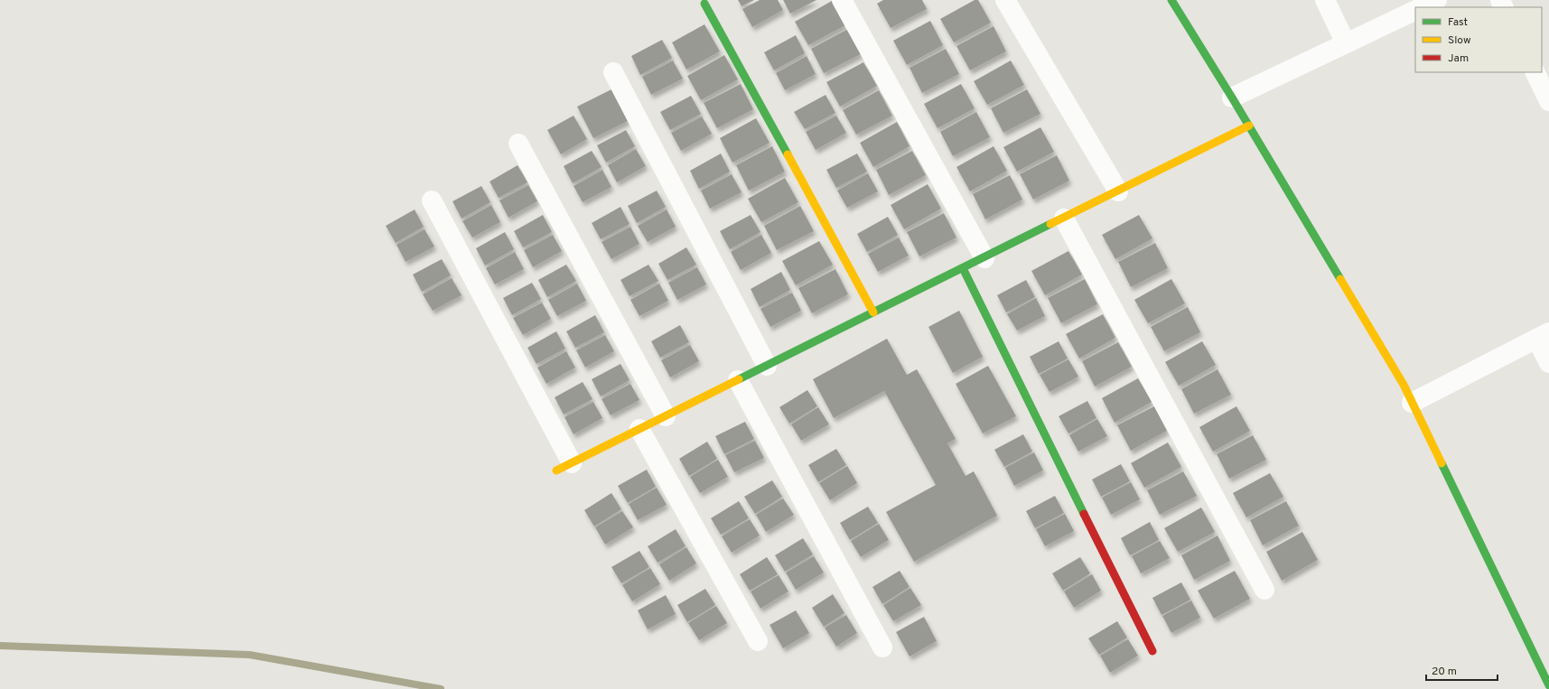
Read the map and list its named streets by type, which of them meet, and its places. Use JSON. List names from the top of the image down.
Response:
{
  "legend": ["Fast", "Slow", "Jam"],
  "scale_bar": "20 m"
}
